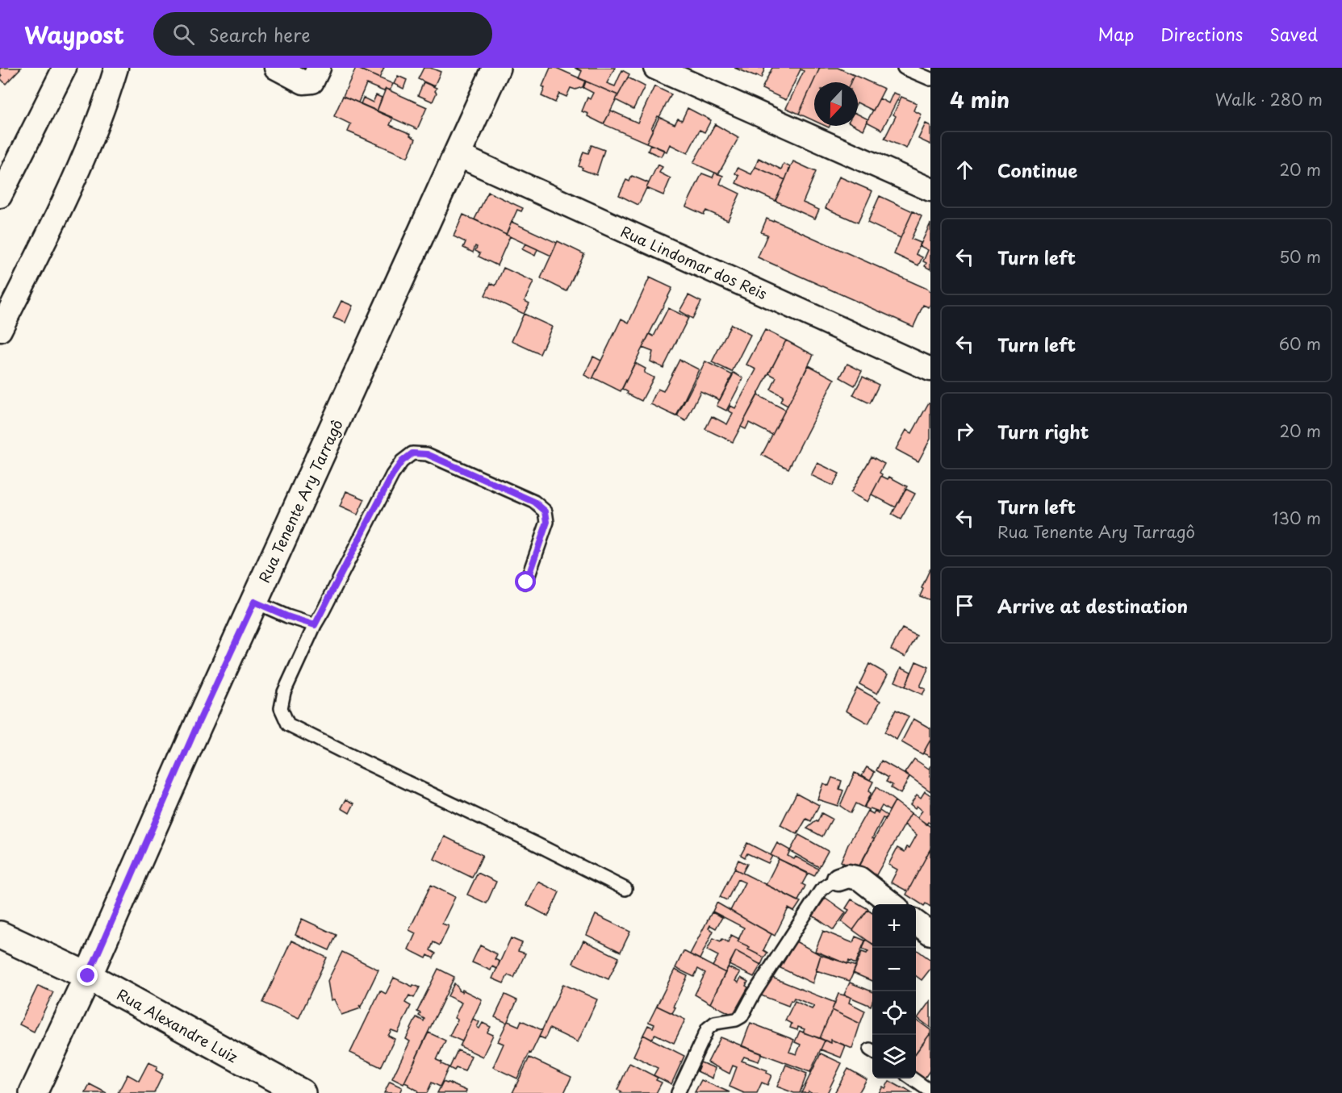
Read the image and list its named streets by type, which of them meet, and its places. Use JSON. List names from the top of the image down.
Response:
{
  "streets": {
    "main road": ["Rua Tenente Ary Tarragô", "Rua Alexandre Luiz"],
    "street": ["Rua Lindomar dos Reis"]
  },
  "crossings": [
    ["Rua Lindomar dos Reis", "Rua Tenente Ary Tarragô"],
    ["Rua Tenente Ary Tarragô", "Rua Alexandre Luiz"]
  ],
  "north": "bottom",
  "page": {
    "header": "Waypost",
    "search": "Search here",
    "nav": ["Map", "Directions", "Saved"],
    "heading": ["4 min", "Walk · 280 m"],
    "list": [
      ["Continue", "20 m"],
      ["Turn left", "50 m"],
      ["Turn left", "60 m"],
      ["Turn right", "20 m"],
      ["Turn left", "Rua Tenente Ary Tarragô", "130 m"],
      "Arrive at destination"
    ],
    "map_buttons": ["+", "−"]
  }
}
